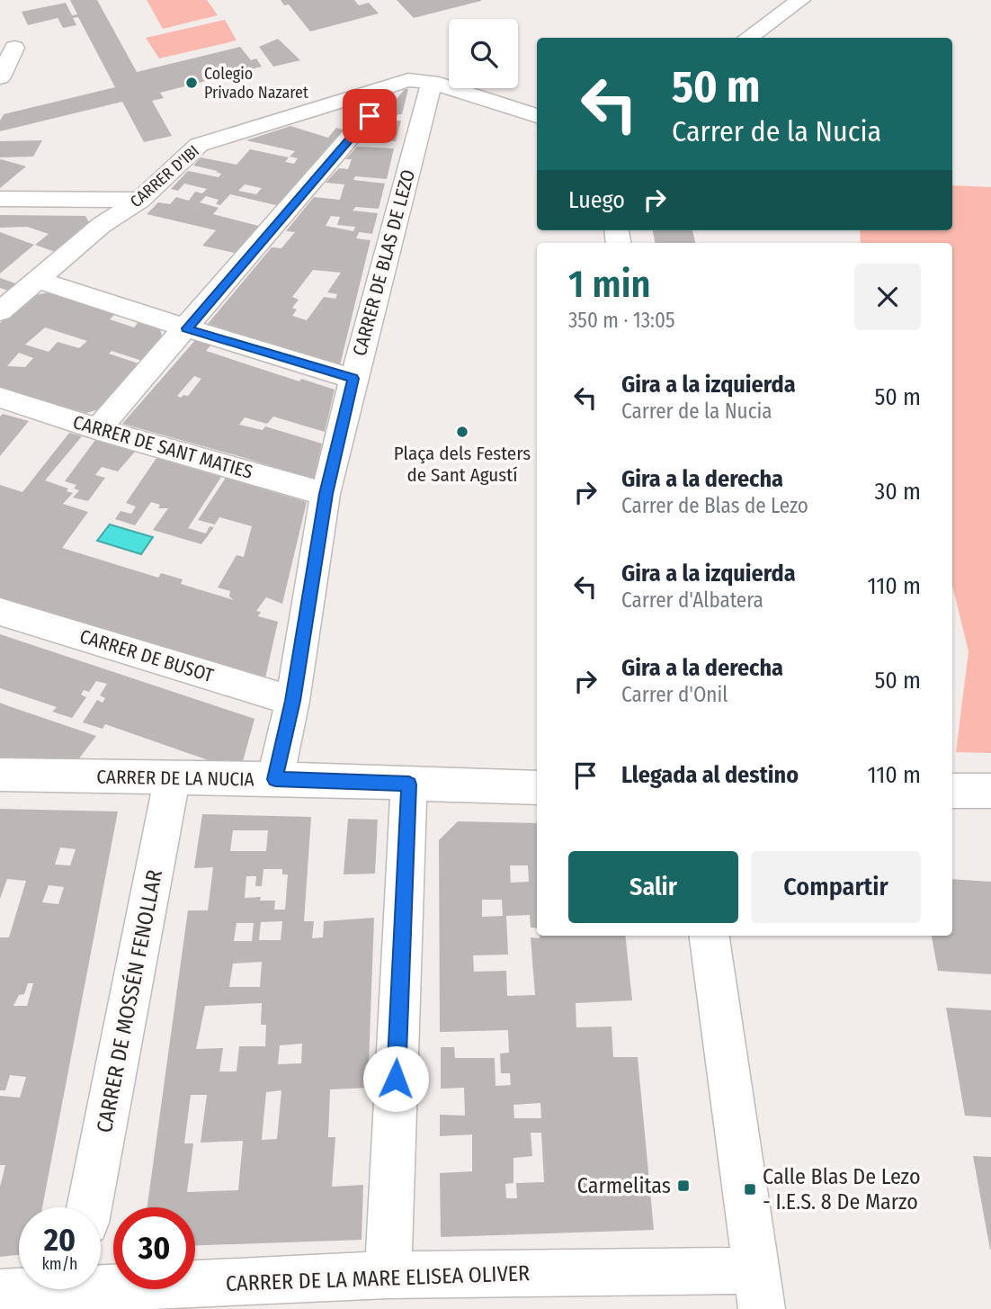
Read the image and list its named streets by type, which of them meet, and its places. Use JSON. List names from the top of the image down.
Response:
{
  "streets": {
    "street": [
      "CARRER D'IBI",
      "CARRER DE BLAS DE LEZO",
      "CARRER DE SANT MATIES",
      "CARRER DE BUSOT",
      "CARRER DE LA NUCIA",
      "CARRER DE MOSSÉN FENOLLAR",
      "CARRER DE LA MARE ELISEA OLIVER"
    ]
  },
  "crossings": [
    ["CARRER D'IBI", "CARRER DE BLAS DE LEZO"],
    ["CARRER DE BLAS DE LEZO", "CARRER DE SANT MATIES"],
    ["CARRER DE BLAS DE LEZO", "CARRER DE BUSOT"],
    ["CARRER DE BLAS DE LEZO", "CARRER DE LA NUCIA"],
    ["CARRER DE LA NUCIA", "CARRER DE MOSSÉN FENOLLAR"]
  ],
  "places": {
    "other": ["Colegio Privado Nazaret", "Plaça dels Festers de Sant Agustí"],
    "transit": ["Carmelitas", "Calle Blas De Lezo - I.E.S. 8 De Marzo"]
  },
  "page": {
    "turn": ["50 m", "Carrer de la Nucia"],
    "then": "Luego",
    "heading": ["1 min", "350 m · 13:05"],
    "list": [
      {
        "name": "Gira a la izquierda",
        "note": "Carrer de la Nucia",
        "value": "50 m"
      },
      {
        "name": "Gira a la derecha",
        "note": "Carrer de Blas de Lezo",
        "value": "30 m"
      },
      {
        "name": "Gira a la izquierda",
        "note": "Carrer d'Albatera",
        "value": "110 m"
      },
      {
        "name": "Gira a la derecha",
        "note": "Carrer d'Onil",
        "value": "50 m"
      },
      {
        "name": "Llegada al destino",
        "value": "110 m"
      }
    ],
    "buttons": ["Salir", "Compartir"],
    "speed": "20 km/h",
    "limit": "30"
  }
}
